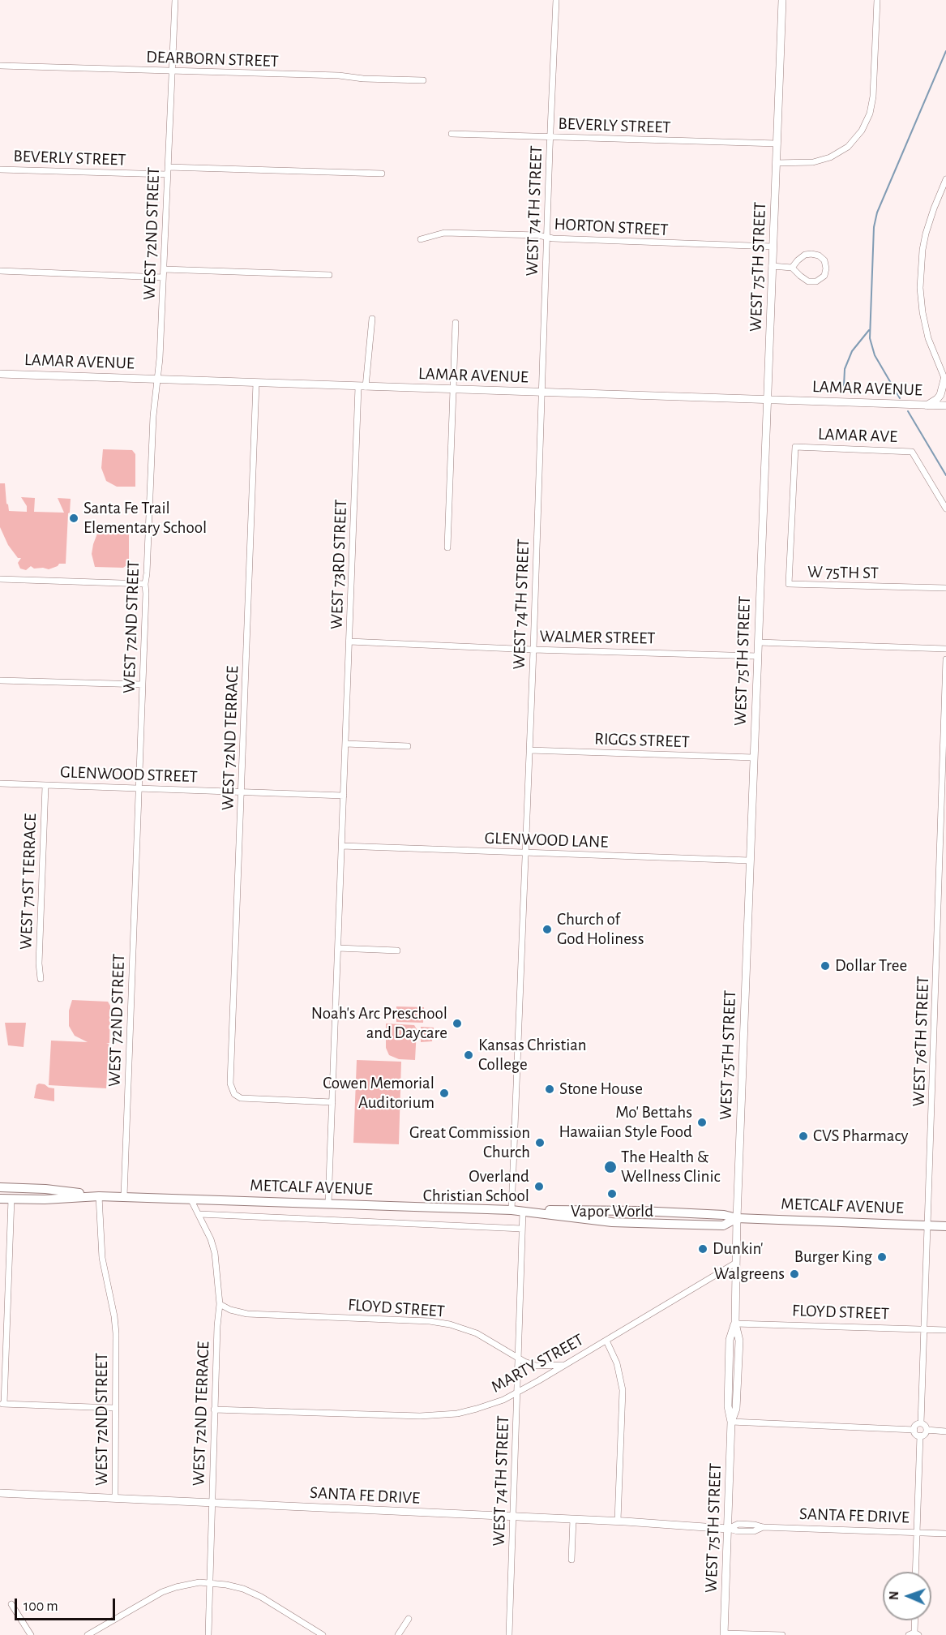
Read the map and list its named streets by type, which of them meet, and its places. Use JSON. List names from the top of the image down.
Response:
{
  "streets": {
    "main road": ["METCALF AVENUE"],
    "street": [
      "DEARBORN STREET",
      "BEVERLY STREET",
      "WEST 74TH STREET",
      "HORTON STREET",
      "WEST 72ND STREET",
      "WEST 75TH STREET",
      "LAMAR AVENUE",
      "LAMAR AVE",
      "WEST 73RD STREET",
      "W 75TH ST",
      "WALMER STREET",
      "WEST 72ND TERRACE",
      "RIGGS STREET",
      "GLENWOOD STREET",
      "GLENWOOD LANE",
      "WEST 71ST TERRACE",
      "WEST 76TH STREET",
      "FLOYD STREET",
      "MARTY STREET",
      "SANTA FE DRIVE"
    ]
  },
  "crossings": [
    ["DEARBORN STREET", "WEST 72ND STREET"],
    ["BEVERLY STREET", "WEST 74TH STREET"],
    ["BEVERLY STREET", "WEST 72ND STREET"],
    ["BEVERLY STREET", "WEST 75TH STREET"],
    ["WEST 74TH STREET", "HORTON STREET"],
    ["WEST 74TH STREET", "LAMAR AVENUE"],
    ["WEST 74TH STREET", "WALMER STREET"],
    ["WEST 74TH STREET", "RIGGS STREET"],
    ["WEST 74TH STREET", "GLENWOOD LANE"],
    ["WEST 74TH STREET", "METCALF AVENUE"],
    ["WEST 74TH STREET", "FLOYD STREET"],
    ["WEST 74TH STREET", "MARTY STREET"],
    ["WEST 74TH STREET", "SANTA FE DRIVE"],
    ["HORTON STREET", "WEST 75TH STREET"],
    ["WEST 72ND STREET", "LAMAR AVENUE"],
    ["WEST 72ND STREET", "GLENWOOD STREET"],
    ["WEST 72ND STREET", "METCALF AVENUE"],
    ["WEST 72ND STREET", "SANTA FE DRIVE"],
    ["WEST 75TH STREET", "LAMAR AVENUE"],
    ["WEST 75TH STREET", "WALMER STREET"],
    ["WEST 75TH STREET", "RIGGS STREET"],
    ["WEST 75TH STREET", "GLENWOOD LANE"],
    ["WEST 75TH STREET", "METCALF AVENUE"],
    ["WEST 75TH STREET", "FLOYD STREET"],
    ["WEST 75TH STREET", "MARTY STREET"],
    ["WEST 75TH STREET", "SANTA FE DRIVE"],
    ["LAMAR AVENUE", "WEST 73RD STREET"],
    ["LAMAR AVENUE", "WEST 72ND TERRACE"],
    ["LAMAR AVE", "W 75TH ST"],
    ["WEST 73RD STREET", "WALMER STREET"],
    ["WEST 73RD STREET", "WEST 72ND TERRACE"],
    ["WEST 73RD STREET", "GLENWOOD STREET"],
    ["WEST 73RD STREET", "GLENWOOD LANE"],
    ["WEST 73RD STREET", "METCALF AVENUE"],
    ["WEST 72ND TERRACE", "GLENWOOD STREET"],
    ["WEST 72ND TERRACE", "METCALF AVENUE"],
    ["WEST 72ND TERRACE", "FLOYD STREET"],
    ["WEST 72ND TERRACE", "MARTY STREET"],
    ["WEST 72ND TERRACE", "SANTA FE DRIVE"],
    ["GLENWOOD STREET", "WEST 71ST TERRACE"],
    ["WEST 76TH STREET", "METCALF AVENUE"],
    ["WEST 76TH STREET", "FLOYD STREET"],
    ["FLOYD STREET", "MARTY STREET"]
  ],
  "places": [
    "Santa Fe Trail Elementary School",
    "Church of God Holiness",
    "Dollar Tree",
    "Noah's Arc Preschool and Daycare",
    "Kansas Christian College",
    "Stone House",
    "Cowen Memorial Auditorium",
    "Mo' Bettahs Hawaiian Style Food",
    "CVS Pharmacy",
    "Great Commission Church",
    "The Health & Wellness Clinic",
    "Overland Christian School",
    "Vapor World",
    "Dunkin'",
    "Burger King",
    "Walgreens"
  ],
  "scale_bar": "100 m",
  "north": "left"
}
